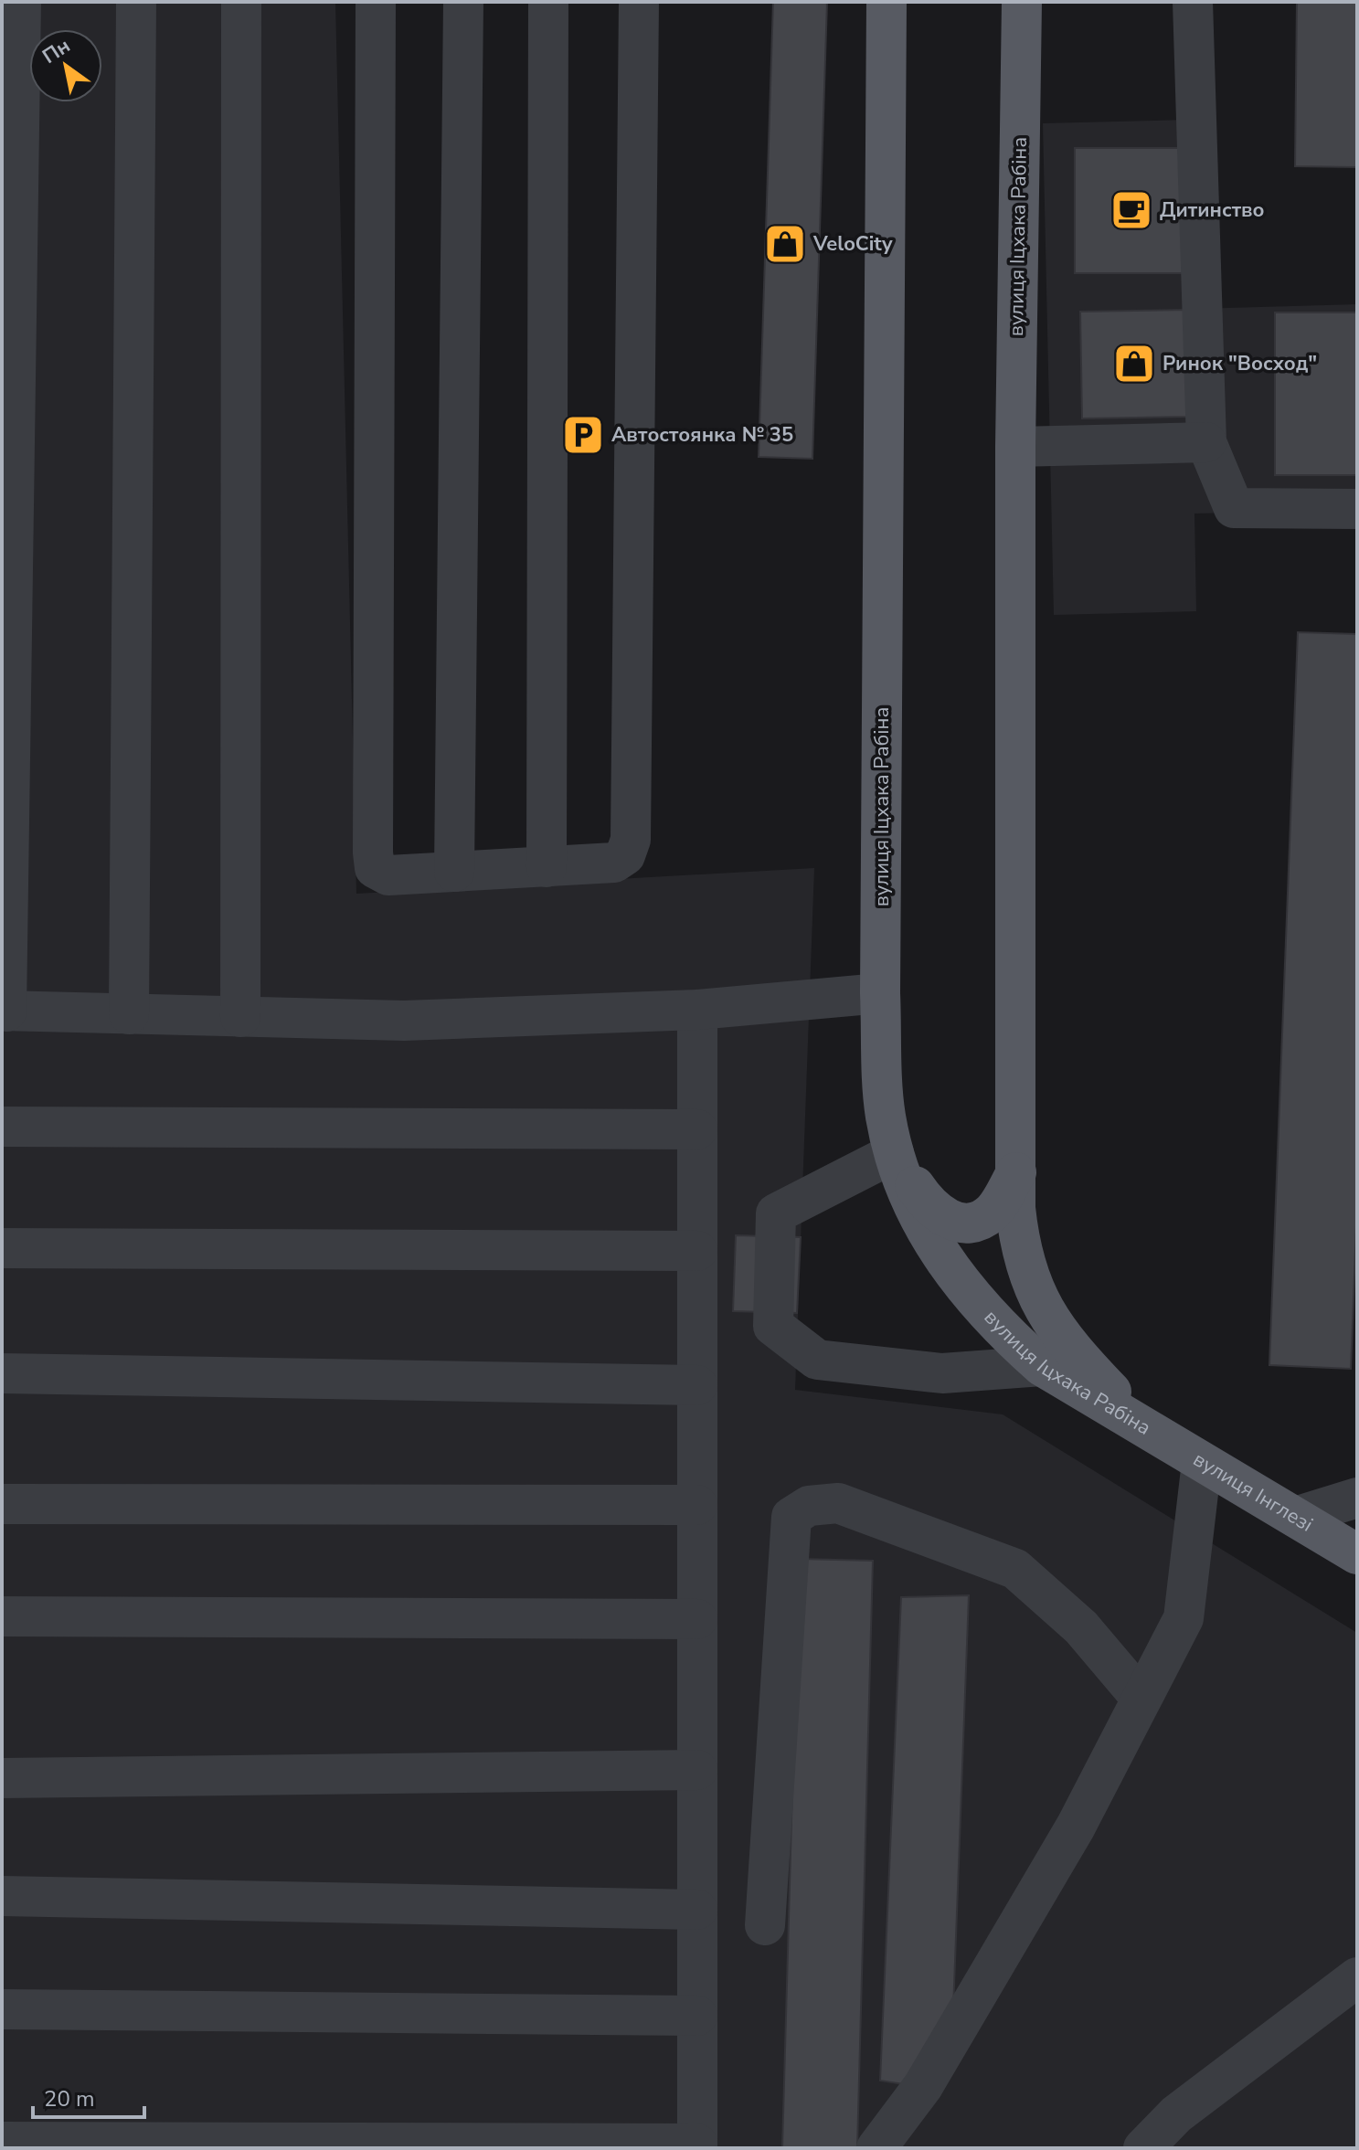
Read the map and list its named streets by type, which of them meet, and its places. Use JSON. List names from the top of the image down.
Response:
{
  "streets": {
    "main road": ["вулиця Іцхака Рабіна", "вулиця Інглезі"]
  },
  "crossings": [
    ["вулиця Іцхака Рабіна", "вулиця Інглезі"]
  ],
  "places": {
    "cafe": ["Дитинство"],
    "shop": ["VeloCity", "Ринок \"Восход\""],
    "parking": ["Автостоянка № 35"]
  },
  "scale_bar": "20 m",
  "north": "top left"
}
